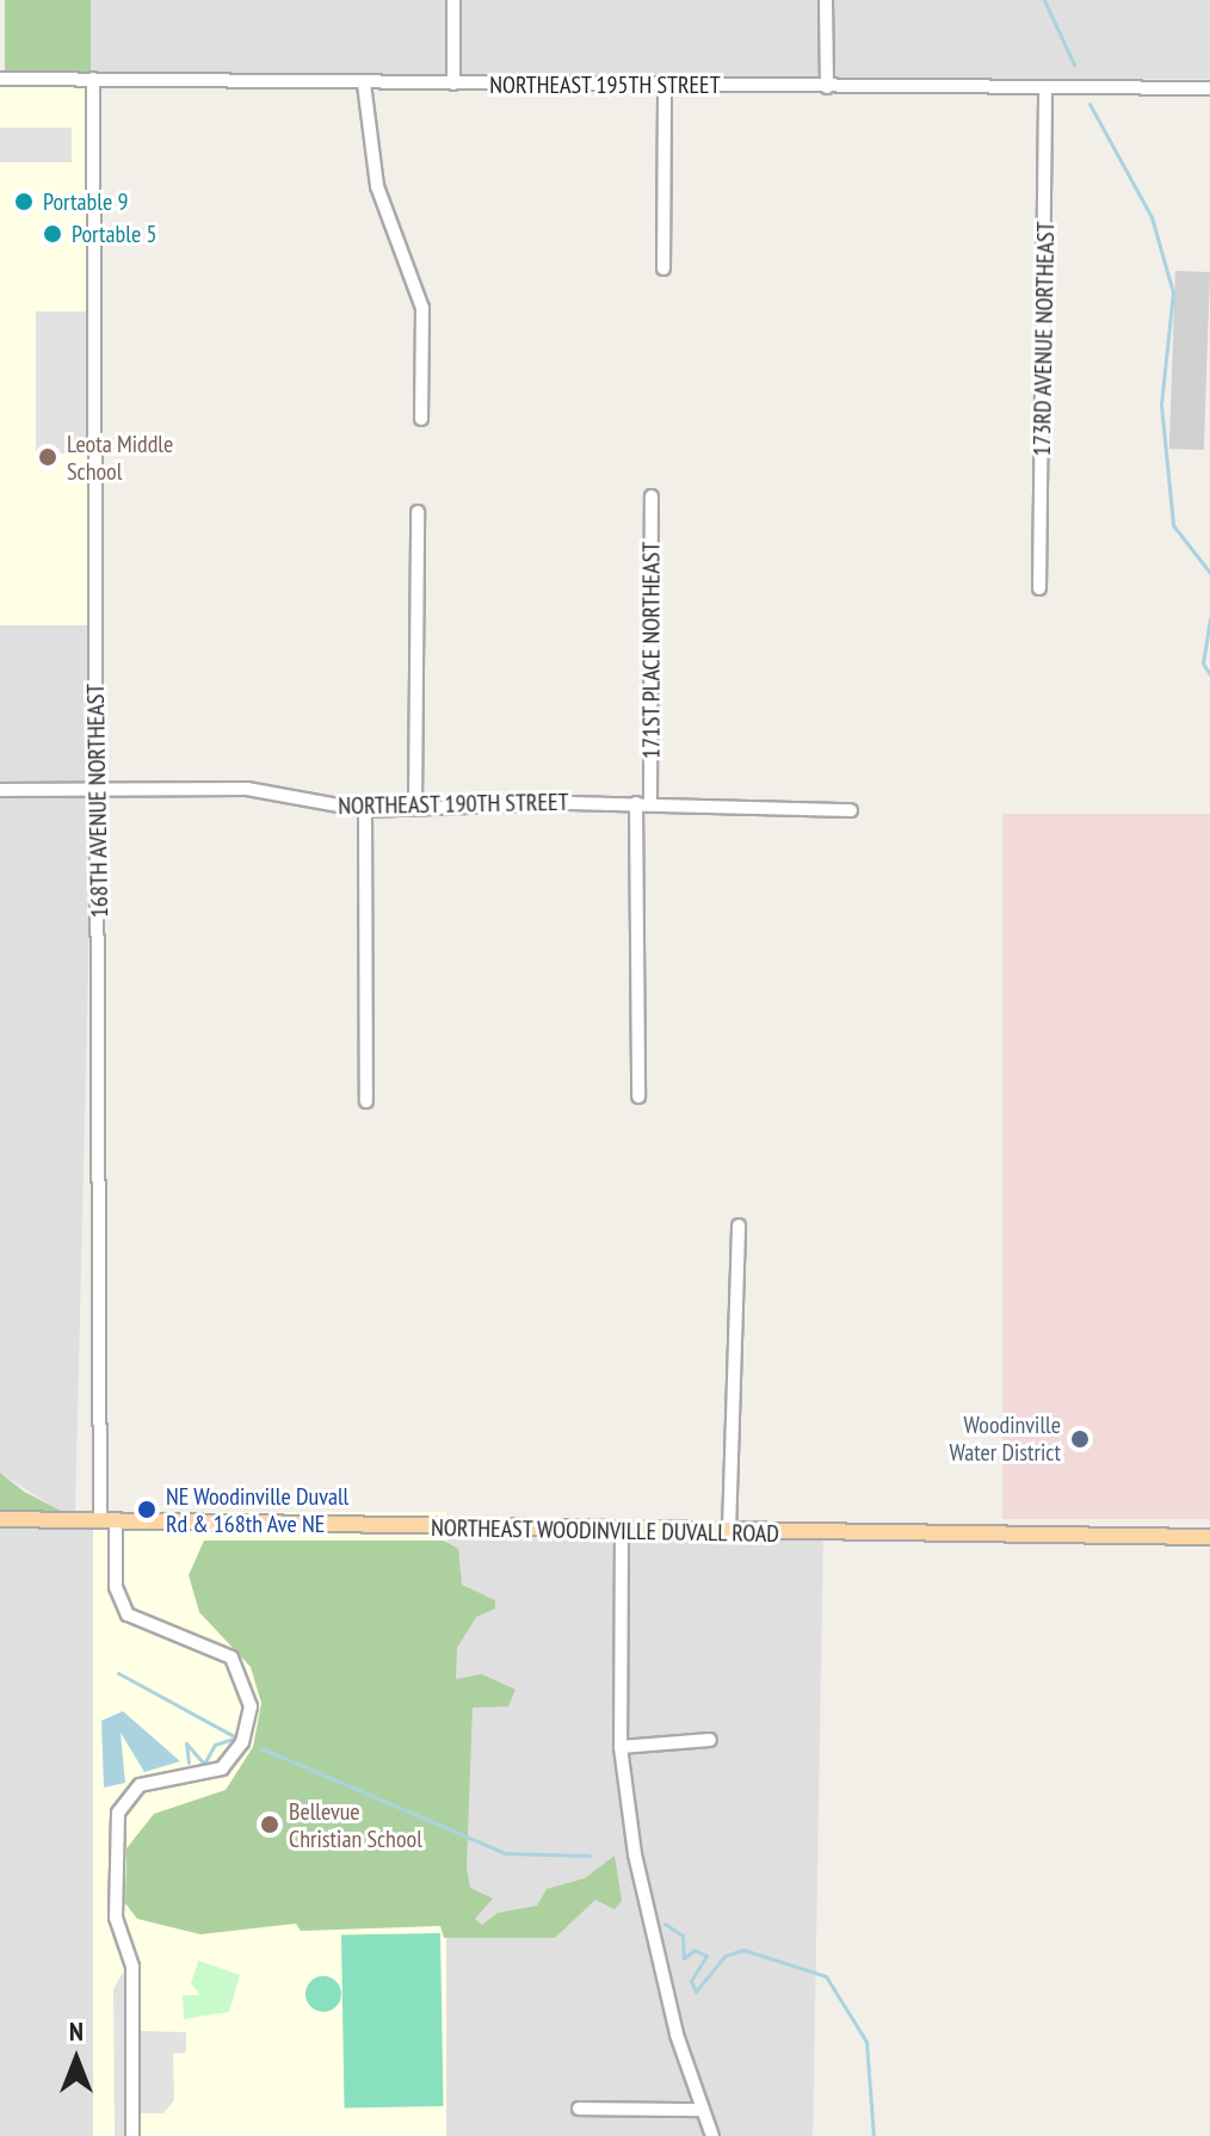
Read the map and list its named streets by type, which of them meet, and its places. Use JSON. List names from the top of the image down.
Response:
{
  "streets": {
    "main road": ["NORTHEAST WOODINVILLE DUVALL ROAD"],
    "street": [
      "NORTHEAST 195TH STREET",
      "173RD AVENUE NORTHEAST",
      "171ST PLACE NORTHEAST",
      "168TH AVENUE NORTHEAST",
      "NORTHEAST 190TH STREET"
    ]
  },
  "crossings": [
    ["NORTHEAST 195TH STREET", "173RD AVENUE NORTHEAST"],
    ["NORTHEAST 195TH STREET", "168TH AVENUE NORTHEAST"],
    ["171ST PLACE NORTHEAST", "NORTHEAST 190TH STREET"],
    ["168TH AVENUE NORTHEAST", "NORTHEAST 190TH STREET"],
    ["168TH AVENUE NORTHEAST", "NORTHEAST WOODINVILLE DUVALL ROAD"]
  ],
  "places": [
    "Portable 9",
    "Portable 5",
    "Leota Middle School",
    "Woodinville Water District",
    "NE Woodinville Duvall Rd & 168th Ave NE",
    "Bellevue Christian School"
  ],
  "north": "top"
}
